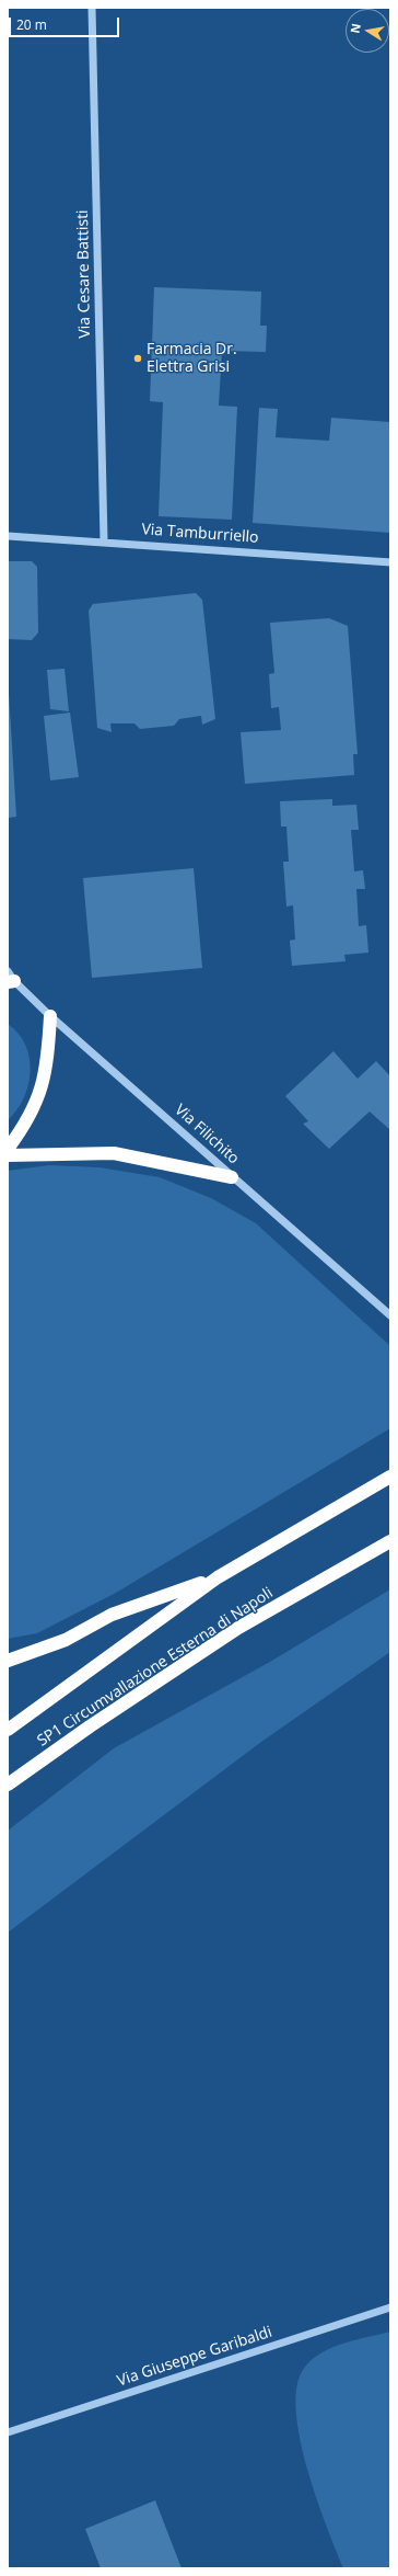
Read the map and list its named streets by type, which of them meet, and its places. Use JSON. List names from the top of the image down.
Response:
{
  "streets": {
    "highway": ["SP1 Circumvallazione Esterna di Napoli"],
    "street": [
      "Via Cesare Battisti",
      "Via Tamburriello",
      "Via Filichito",
      "Via Giuseppe Garibaldi"
    ]
  },
  "crossings": [
    ["Via Cesare Battisti", "Via Tamburriello"]
  ],
  "places": ["Farmacia Dr. Elettra Grisi"],
  "scale_bar": "20 m",
  "north": "left"
}
